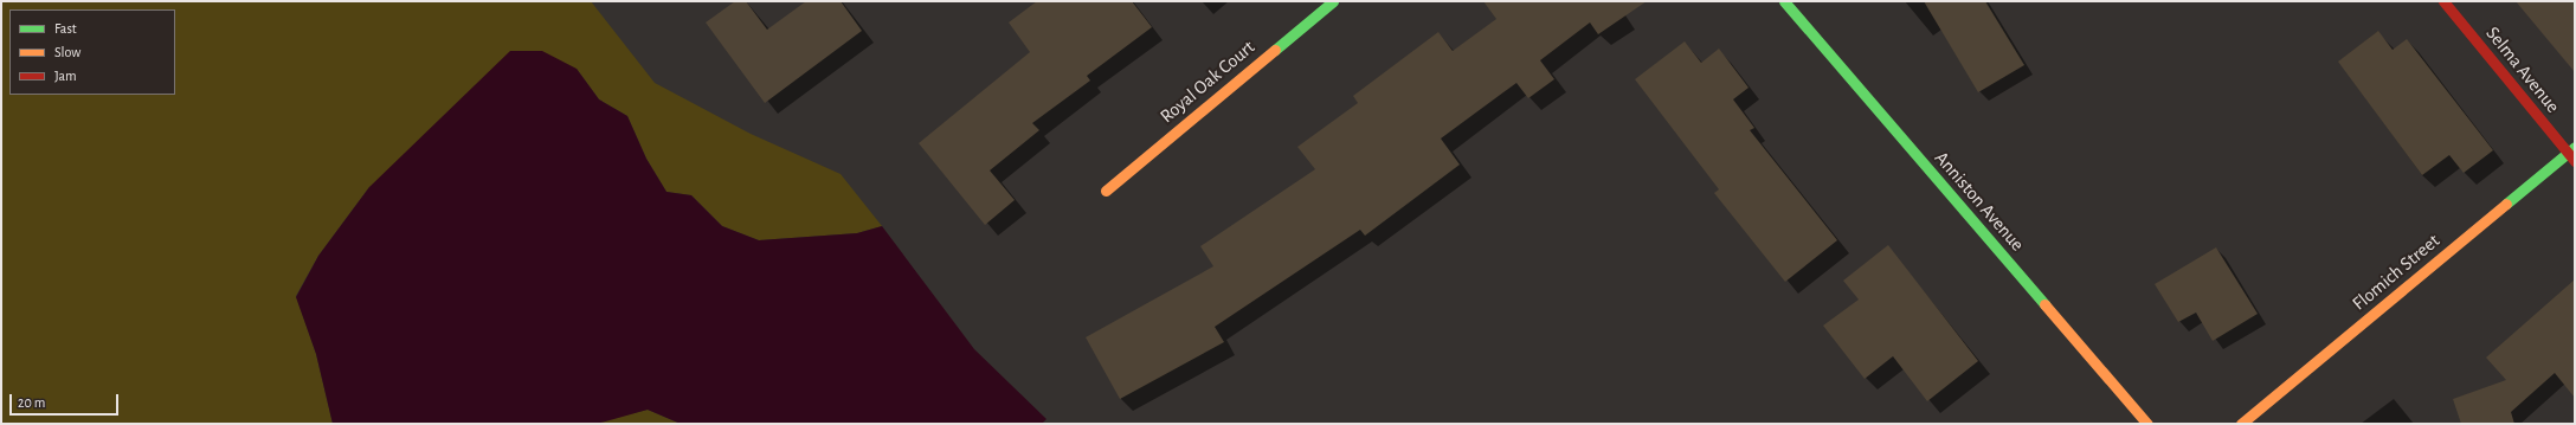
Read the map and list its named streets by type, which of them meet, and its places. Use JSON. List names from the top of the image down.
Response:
{
  "streets": {
    "street": [
      "Selma Avenue",
      "Royal Oak Court",
      "Anniston Avenue",
      "Flomich Street"
    ]
  },
  "crossings": [
    ["Selma Avenue", "Flomich Street"]
  ],
  "legend": ["Fast", "Slow", "Jam"],
  "scale_bar": "20 m"
}
